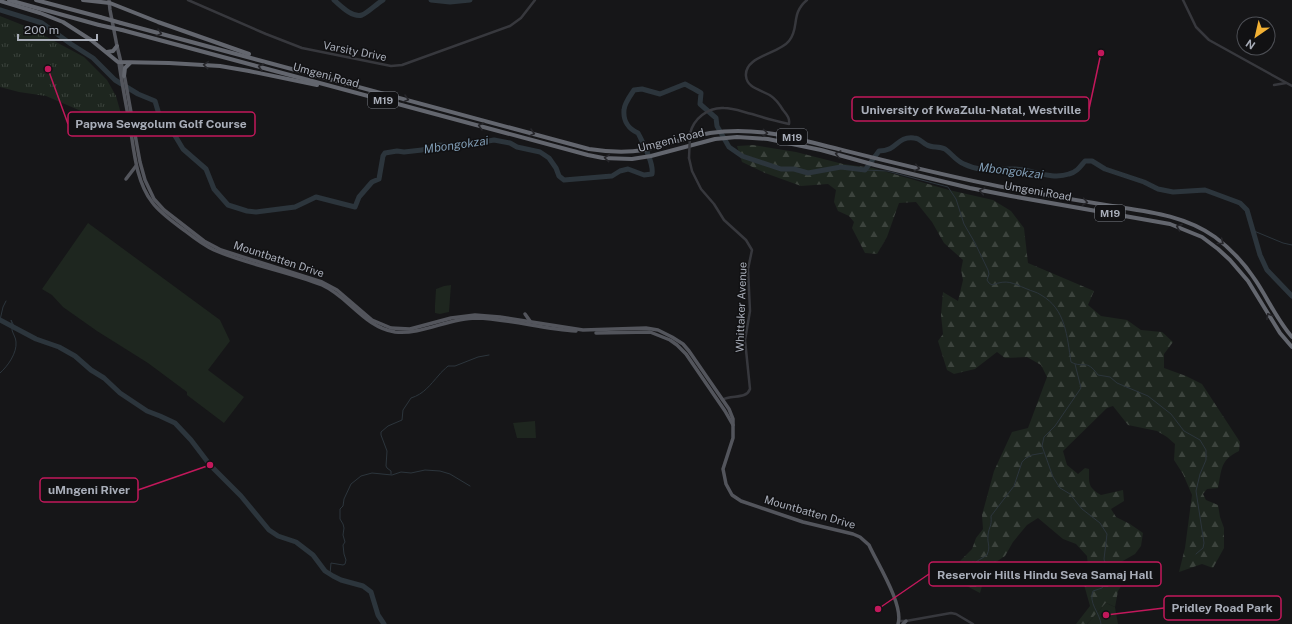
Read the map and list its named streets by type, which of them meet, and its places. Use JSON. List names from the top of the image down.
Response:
{
  "streets": {
    "highway": ["Umgeni Road", "M19"],
    "main road": ["Mountbatten Drive"],
    "street": ["Varsity Drive", "Whittaker Avenue"]
  },
  "crossings": [
    ["Mountbatten Drive", "Whittaker Avenue"]
  ],
  "water": ["Mbongokzai"],
  "places": [
    "University of KwaZulu-Natal, Westville",
    "Papwa Sewgolum Golf Course",
    "uMngeni River",
    "Reservoir Hills Hindu Seva Samaj Hall",
    "Pridley Road Park"
  ],
  "scale_bar": "200 m",
  "north": "bottom left"
}
